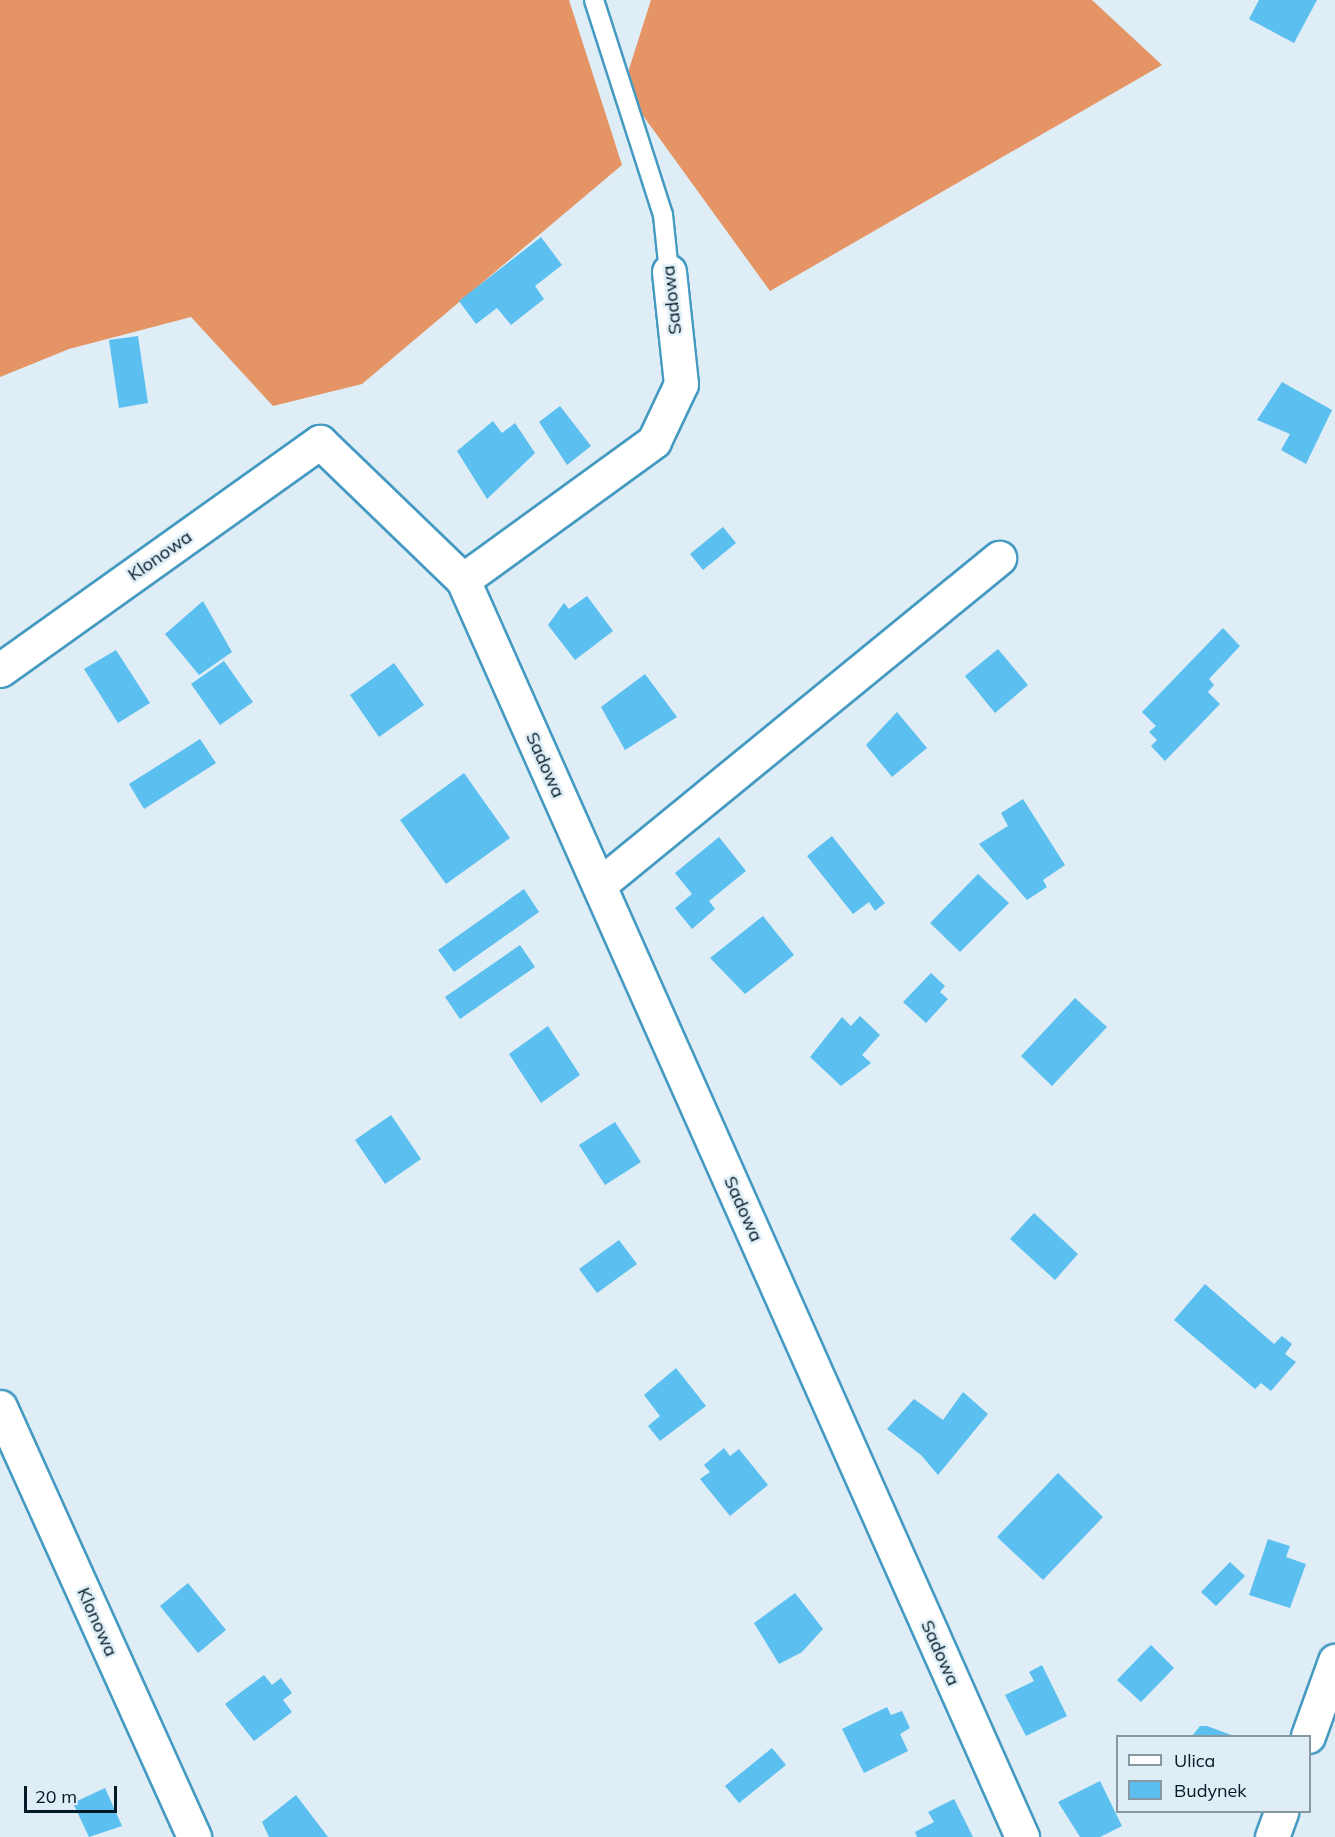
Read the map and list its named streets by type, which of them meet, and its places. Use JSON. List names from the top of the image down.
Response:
{
  "streets": {
    "street": ["Sadowa", "Klonowa"]
  },
  "crossings": [
    ["Sadowa", "Klonowa"]
  ],
  "legend": ["Ulica", "Budynek"],
  "scale_bar": "20 m"
}
